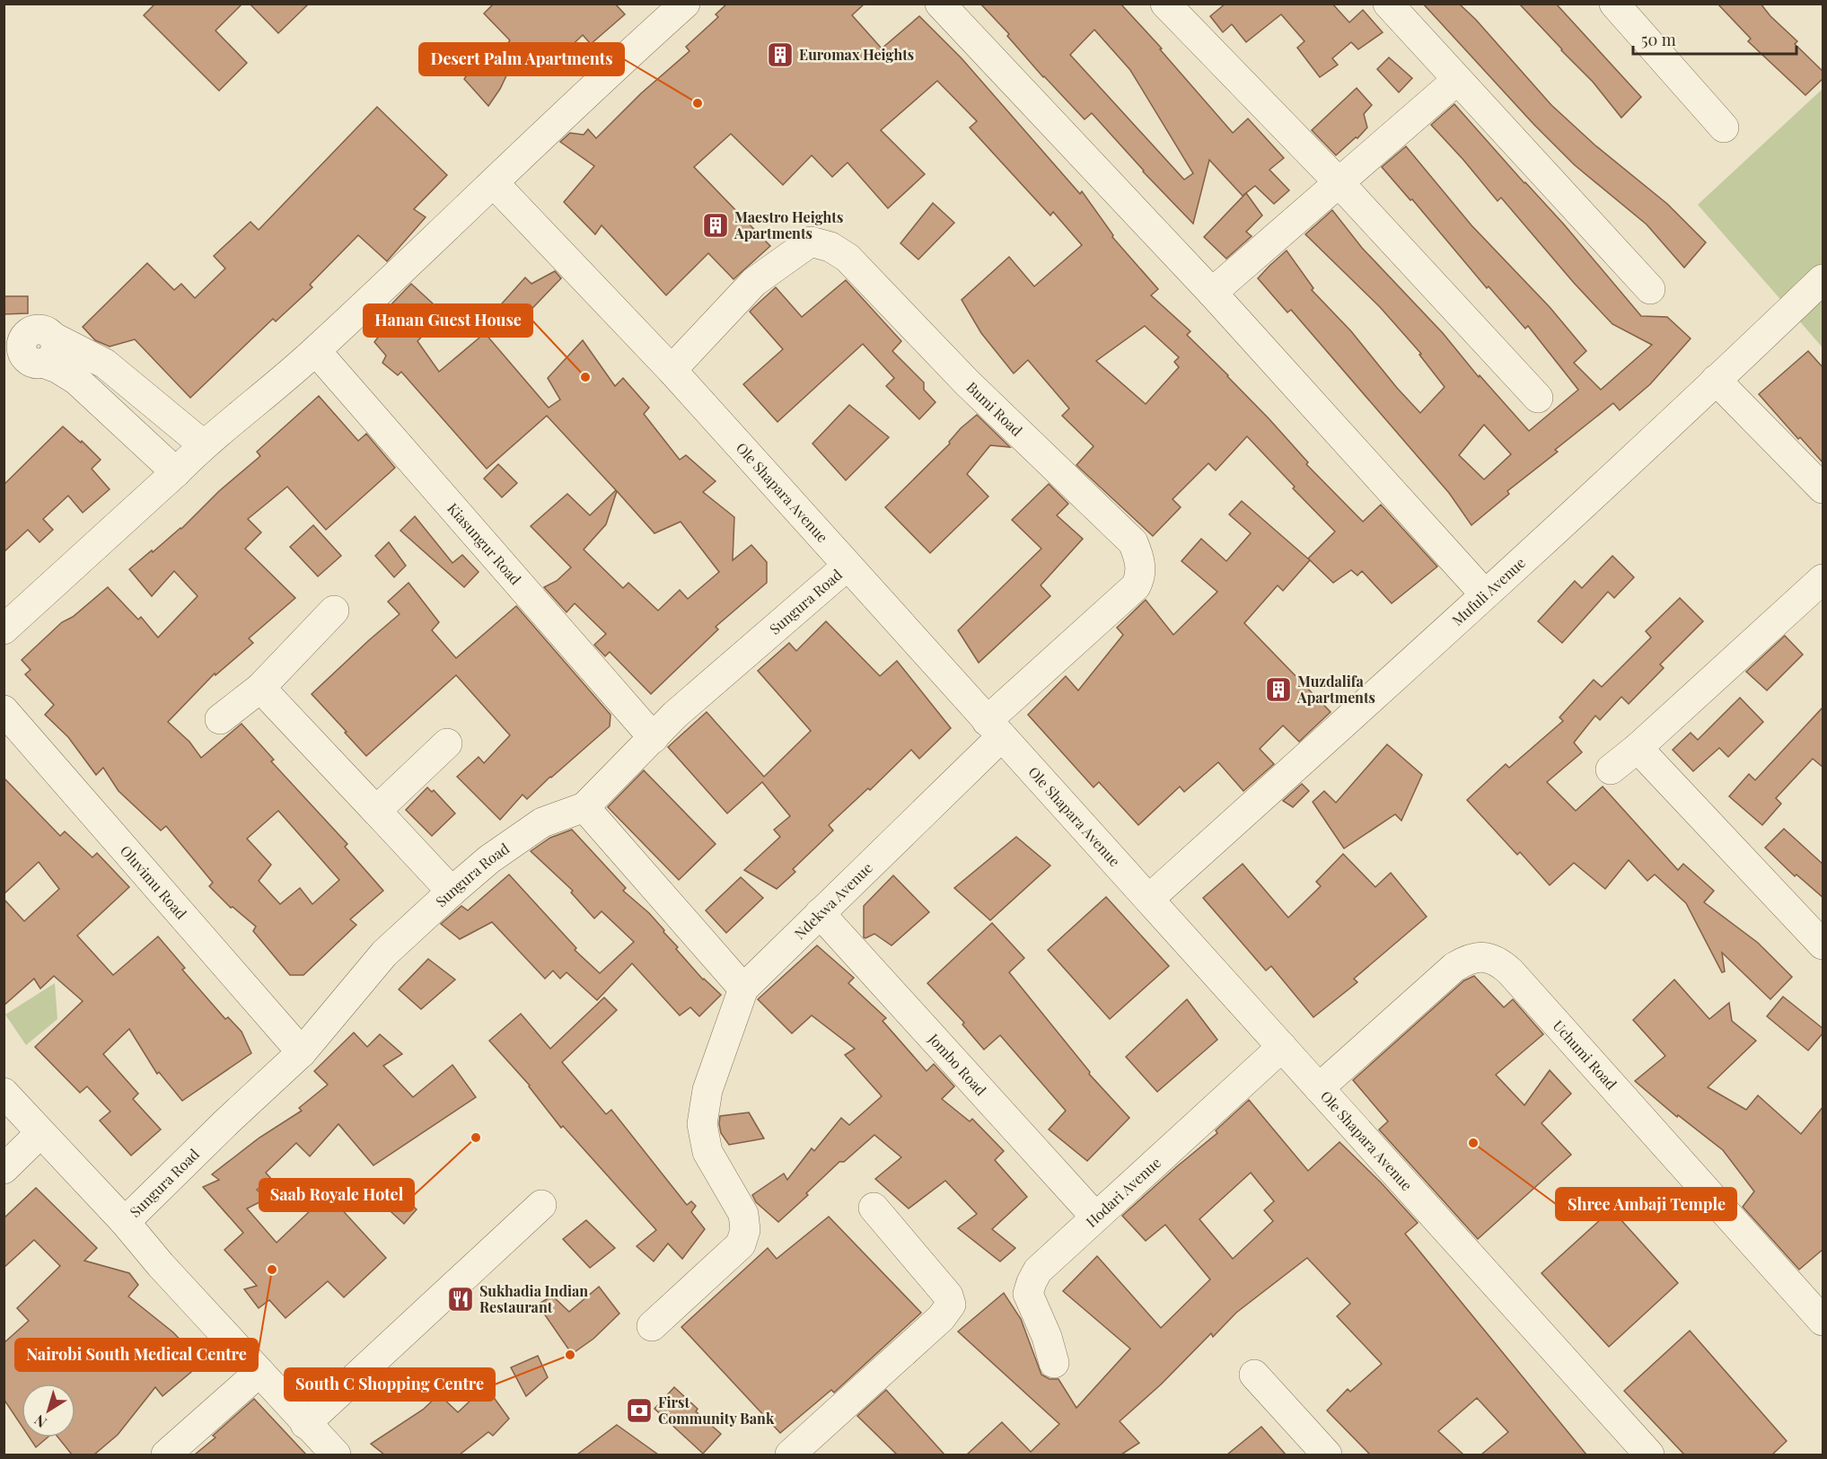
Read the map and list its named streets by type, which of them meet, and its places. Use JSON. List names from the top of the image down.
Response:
{
  "streets": {
    "street": [
      "Bumi Road",
      "Ole Shapara Avenue",
      "Kiasungur Road",
      "Mufuli Avenue",
      "Sungura Road",
      "Oluvimu Road",
      "Ndekwa Avenue",
      "Uchumi Road",
      "Jombo Road",
      "Hodari Avenue"
    ]
  },
  "crossings": [
    ["Bumi Road", "Ole Shapara Avenue"],
    ["Bumi Road", "Ndekwa Avenue"],
    ["Ole Shapara Avenue", "Mufuli Avenue"],
    ["Ole Shapara Avenue", "Sungura Road"],
    ["Ole Shapara Avenue", "Ndekwa Avenue"],
    ["Ole Shapara Avenue", "Uchumi Road"],
    ["Ole Shapara Avenue", "Hodari Avenue"],
    ["Kiasungur Road", "Sungura Road"],
    ["Sungura Road", "Oluvimu Road"],
    ["Ndekwa Avenue", "Jombo Road"],
    ["Jombo Road", "Hodari Avenue"]
  ],
  "places": {
    "building": ["Euromax Heights", "Maestro Heights Apartments", "Muzdalifa Apartments"],
    "other": [
      "Desert Palm Apartments",
      "Hanan Guest House",
      "Saab Royale Hotel",
      "Shree Ambaji Temple",
      "Nairobi South Medical Centre",
      "South C Shopping Centre"
    ],
    "restaurant": ["Sukhadia Indian Restaurant"],
    "bank": ["First Community Bank"]
  },
  "scale_bar": "50 m",
  "north": "bottom left"
}
